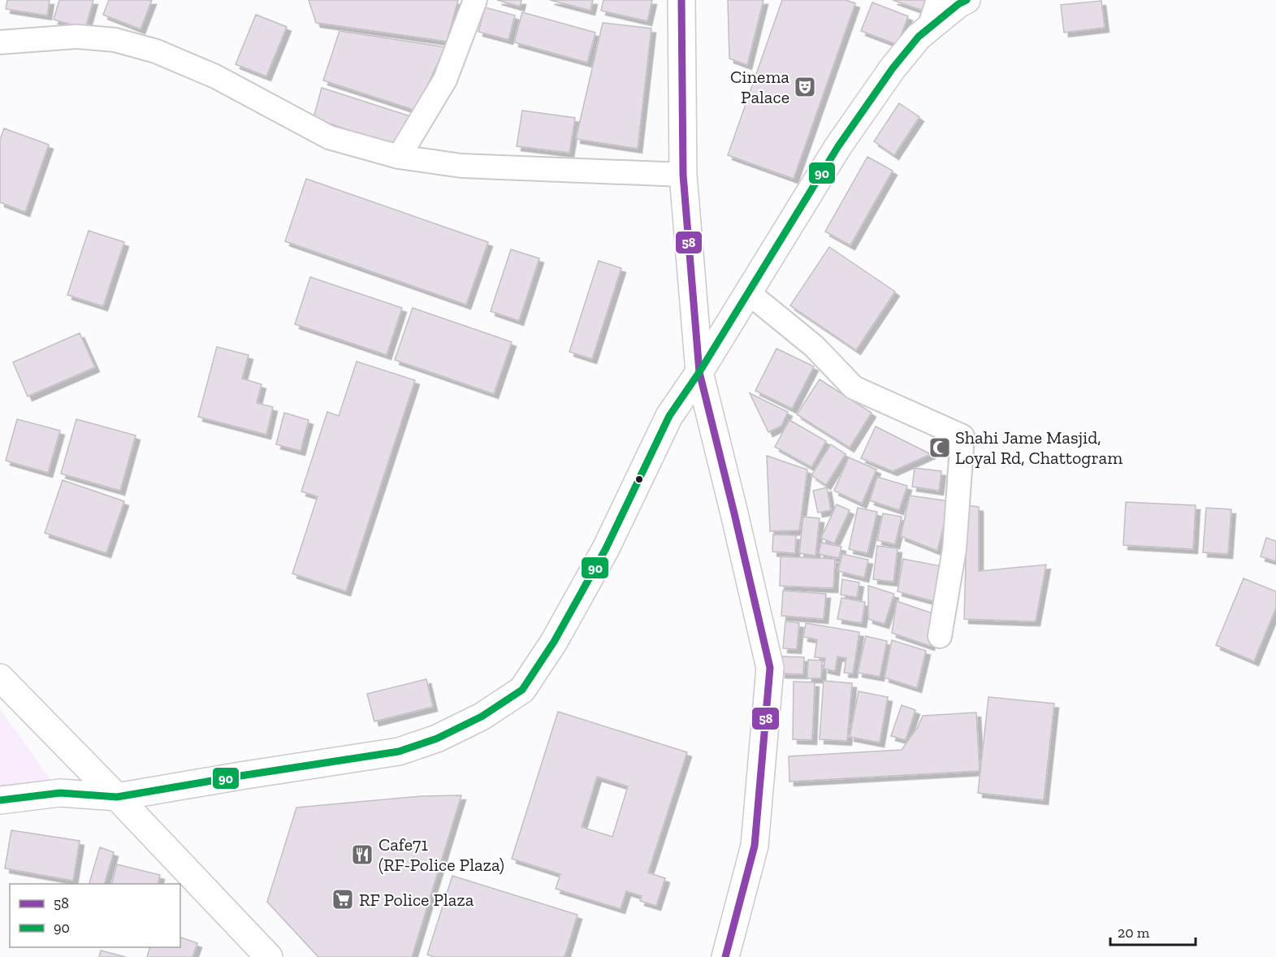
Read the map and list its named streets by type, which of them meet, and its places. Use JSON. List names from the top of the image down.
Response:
{
  "places": {
    "theatre": ["Cinema Palace"],
    "mosque": ["Shahi Jame Masjid, Loyal Rd, Chattogram"],
    "restaurant": ["Cafe71 (RF-Police Plaza)"],
    "supermarket": ["RF Police Plaza"]
  },
  "lines": ["transit line 58", "transit line 90"],
  "legend": ["58", "90"],
  "scale_bar": "20 m"
}
